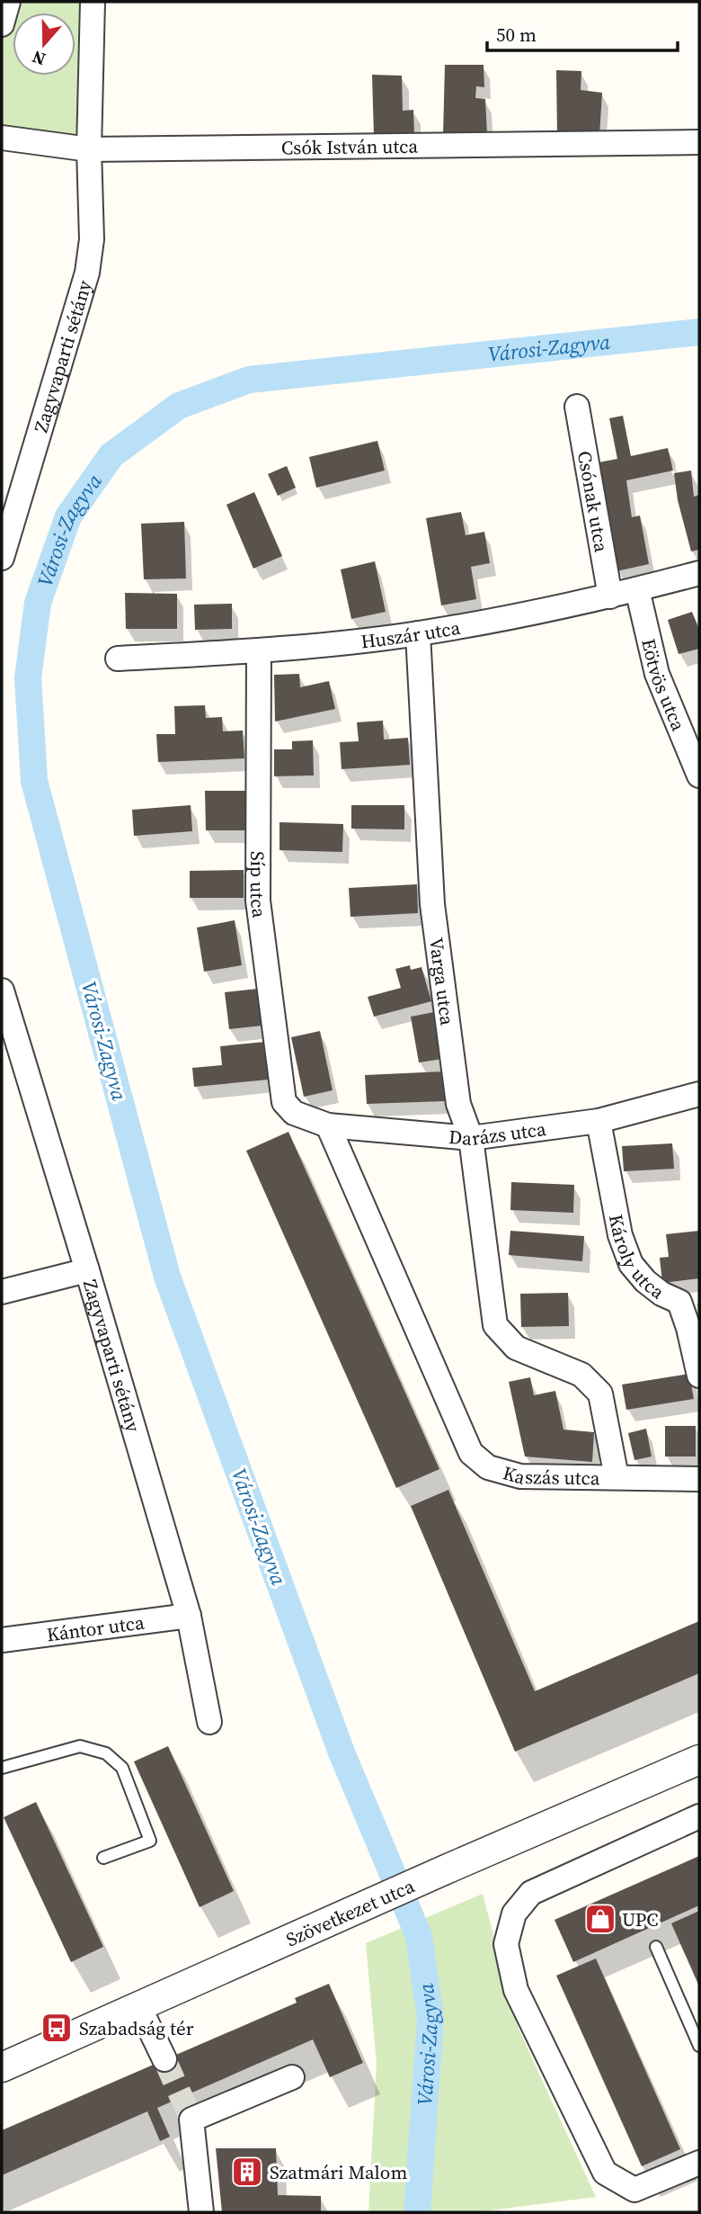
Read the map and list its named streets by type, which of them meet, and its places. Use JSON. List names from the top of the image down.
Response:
{
  "streets": {
    "street": [
      "Csók István utca",
      "Zagyvaparti sétány",
      "Csónak utca",
      "Huszár utca",
      "Eötvös utca",
      "Síp utca",
      "Varga utca",
      "Darázs utca",
      "Károly utca",
      "Kaszás utca",
      "Kántor utca",
      "Szövetkezet utca"
    ]
  },
  "crossings": [
    ["Csók István utca", "Zagyvaparti sétány"],
    ["Zagyvaparti sétány", "Kántor utca"],
    ["Csónak utca", "Huszár utca"],
    ["Huszár utca", "Eötvös utca"],
    ["Huszár utca", "Síp utca"],
    ["Huszár utca", "Varga utca"],
    ["Síp utca", "Darázs utca"],
    ["Varga utca", "Darázs utca"],
    ["Varga utca", "Kaszás utca"],
    ["Darázs utca", "Károly utca"],
    ["Darázs utca", "Kaszás utca"]
  ],
  "water": ["Városi-Zagyva"],
  "places": {
    "shop": ["UPC"],
    "bus stop": ["Szabadság tér"],
    "building": ["Szatmári Malom"]
  },
  "scale_bar": "50 m",
  "north": "bottom"
}
